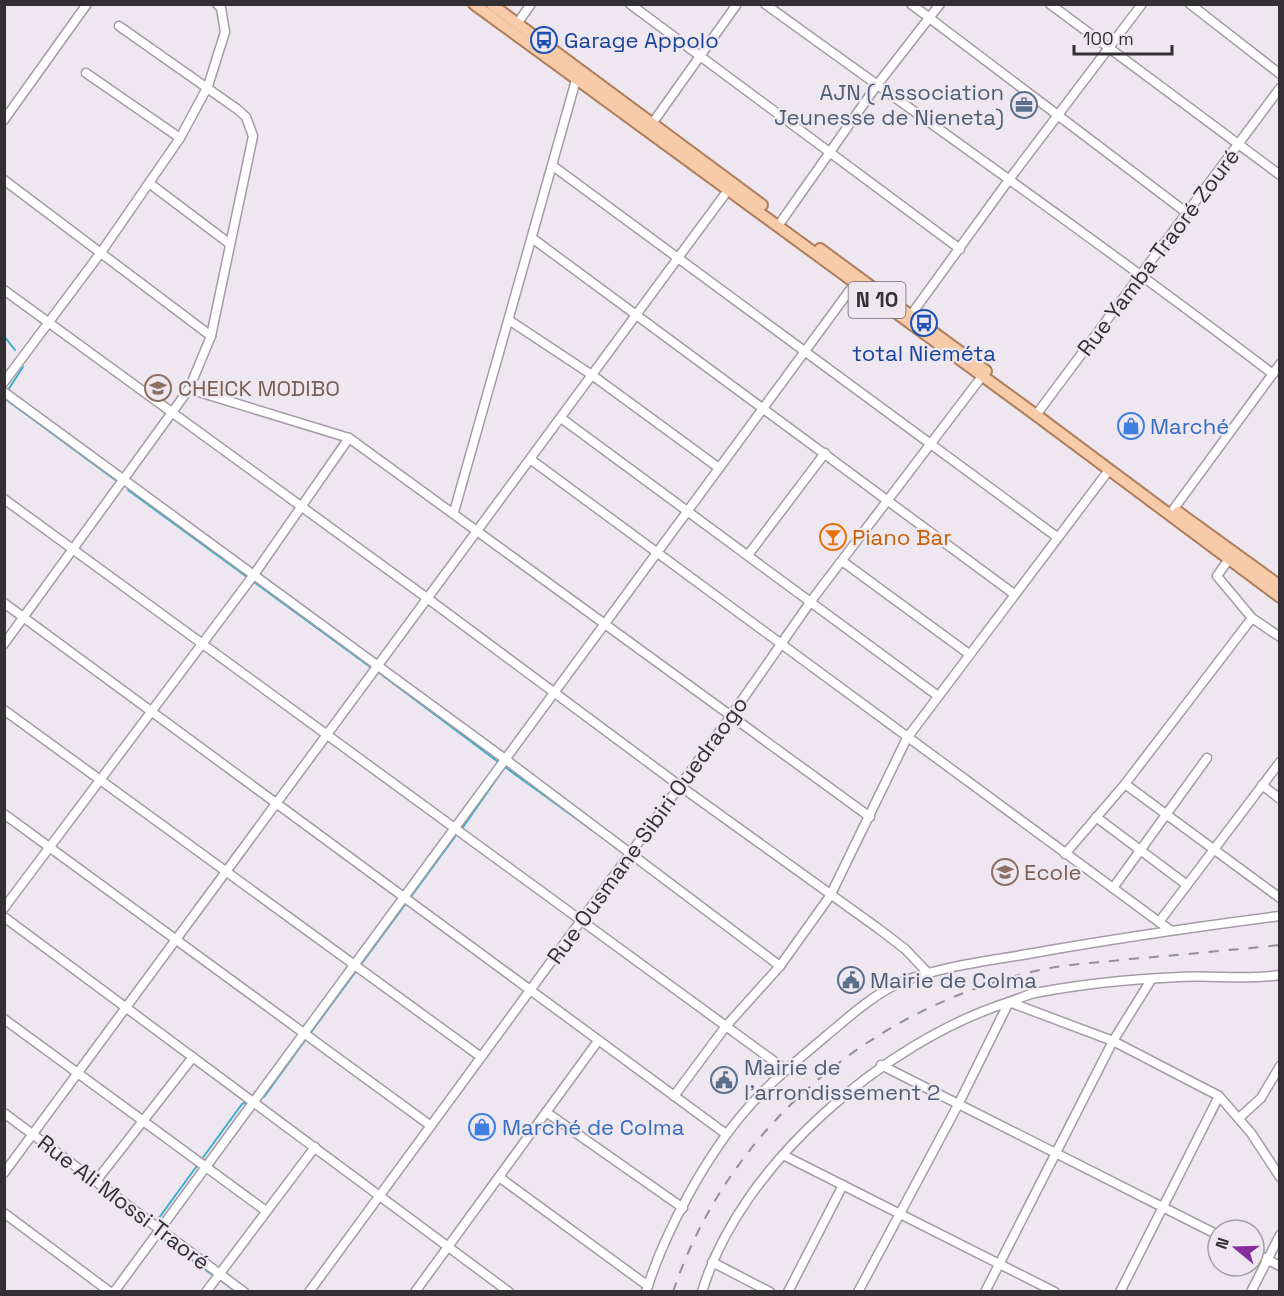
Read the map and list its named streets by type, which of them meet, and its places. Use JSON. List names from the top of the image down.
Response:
{
  "streets": {
    "main road": ["N 10"],
    "street": ["Rue Yamba Traoré Zouré", "Rue Ousmane Sibiri Ouedraogo", "Rue Ali Mossi Traoré"]
  },
  "crossings": [
    ["Rue Yamba Traoré Zouré", "N 10"],
    ["N 10", "Rue Ousmane Sibiri Ouedraogo"]
  ],
  "places": {
    "bus stop": ["Garage Appolo", "total Nieméta"],
    "office": ["AJN ( Association Jeunesse de Nieneta)"],
    "school or university": ["CHEICK MODIBO", "Ecole"],
    "shop": ["Marché", "Marché de Colma"],
    "bar": ["Piano Bar"],
    "public building": ["Mairie de Colma", "Mairie de l'arrondissement 2"]
  },
  "scale_bar": "100 m",
  "north": "left"
}
